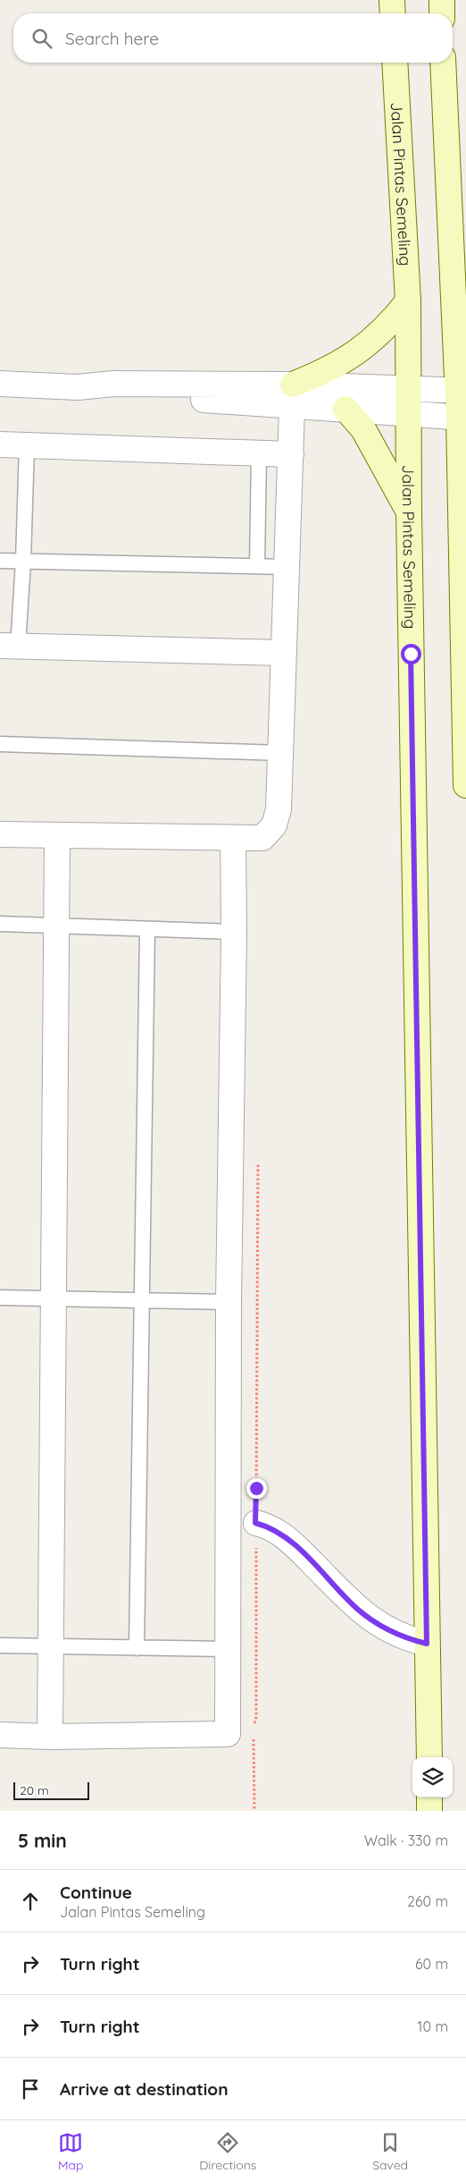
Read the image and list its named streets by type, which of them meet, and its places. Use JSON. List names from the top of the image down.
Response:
{
  "streets": {
    "main road": ["Jalan Pintas Semeling"]
  },
  "scale_bar": "20 m",
  "page": {
    "search": "Search here",
    "scale": "20 m",
    "heading": ["5 min", "Walk · 330 m"],
    "list": [
      ["Continue", "Jalan Pintas Semeling", "260 m"],
      ["Turn right", "60 m"],
      ["Turn right", "10 m"],
      "Arrive at destination"
    ],
    "nav": ["Map", "Directions", "Saved"]
  }
}
